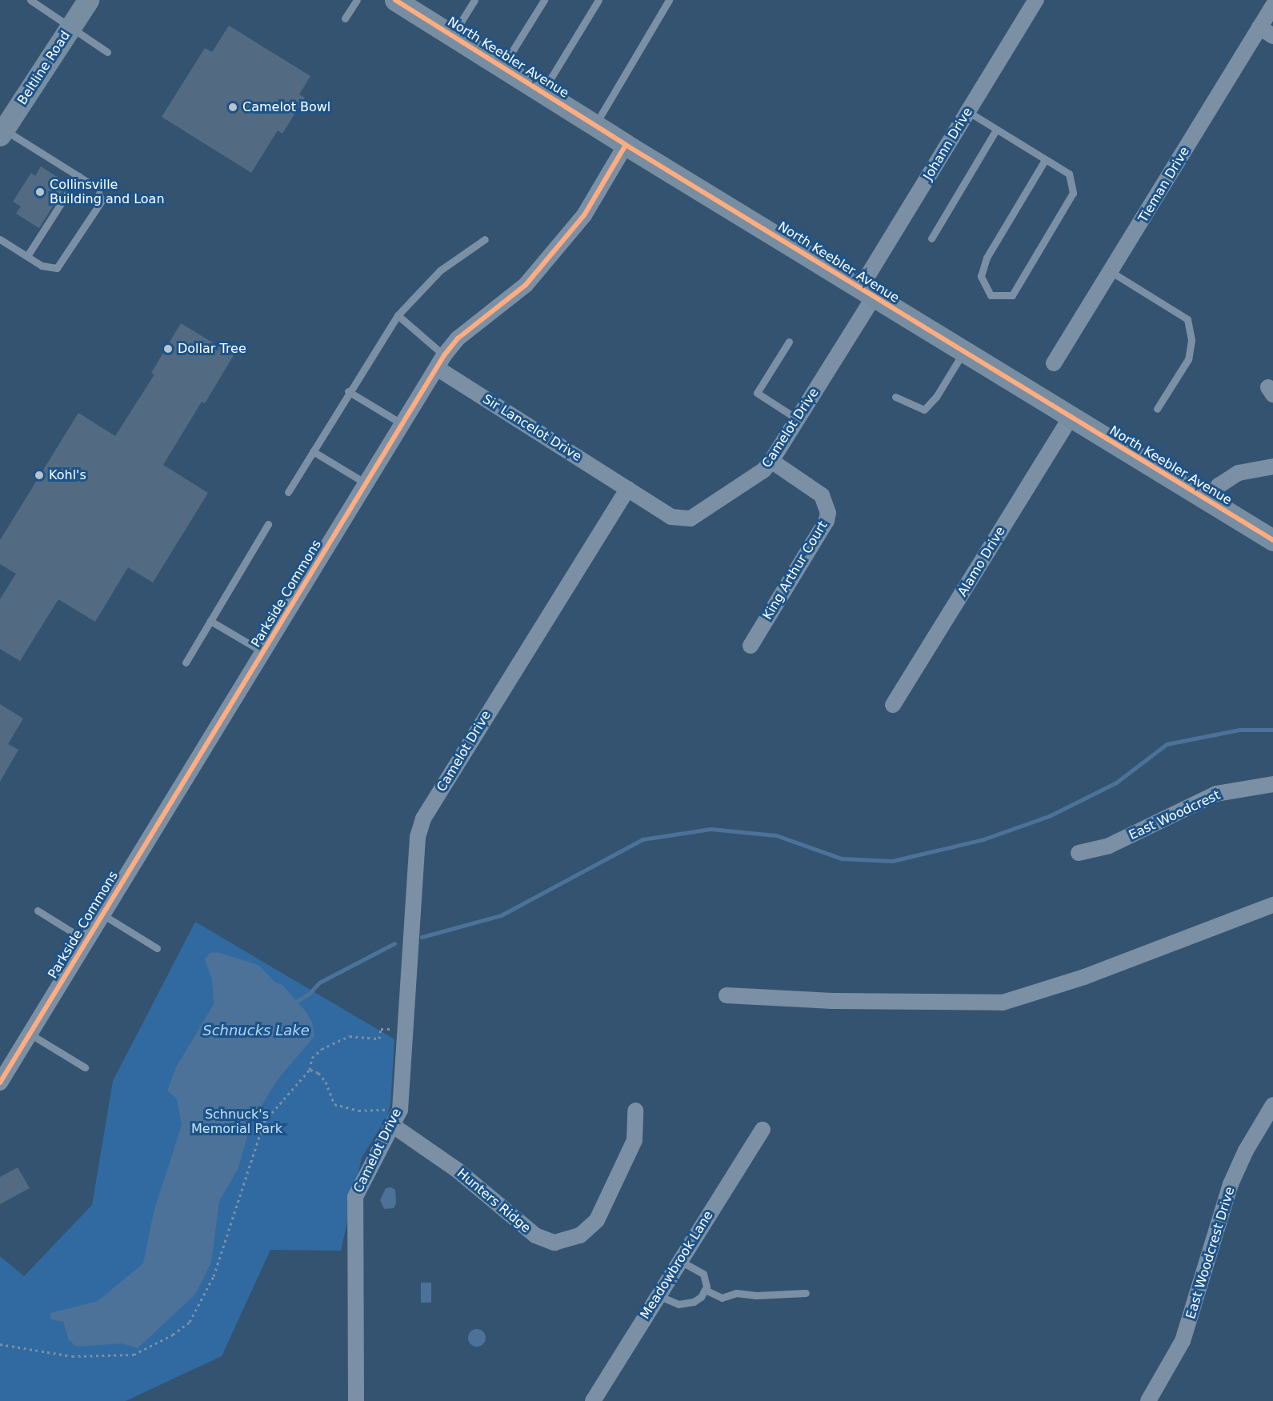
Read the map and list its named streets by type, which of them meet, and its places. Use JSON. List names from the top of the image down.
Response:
{
  "streets": {
    "street": [
      "North Keebler Avenue",
      "Beltline Road",
      "Johann Drive",
      "Tieman Drive",
      "Sir Lancelot Drive",
      "Camelot Drive",
      "Alamo Drive",
      "King Arthur Court",
      "Parkside Commons",
      "East Woodcrest",
      "Hunters Ridge",
      "East Woodcrest Drive",
      "Meadowbrook Lane"
    ]
  },
  "crossings": [
    ["North Keebler Avenue", "Johann Drive"],
    ["North Keebler Avenue", "Camelot Drive"],
    ["North Keebler Avenue", "Alamo Drive"],
    ["North Keebler Avenue", "Parkside Commons"],
    ["Johann Drive", "Camelot Drive"],
    ["Sir Lancelot Drive", "Camelot Drive"],
    ["Sir Lancelot Drive", "Parkside Commons"],
    ["Camelot Drive", "King Arthur Court"],
    ["Camelot Drive", "Hunters Ridge"]
  ],
  "water": ["Schnucks Lake"],
  "parks": ["Schnuck's Memorial Park"],
  "places": [
    "Camelot Bowl",
    "Collinsville Building and Loan",
    "Dollar Tree",
    "Kohl's"
  ]
}
